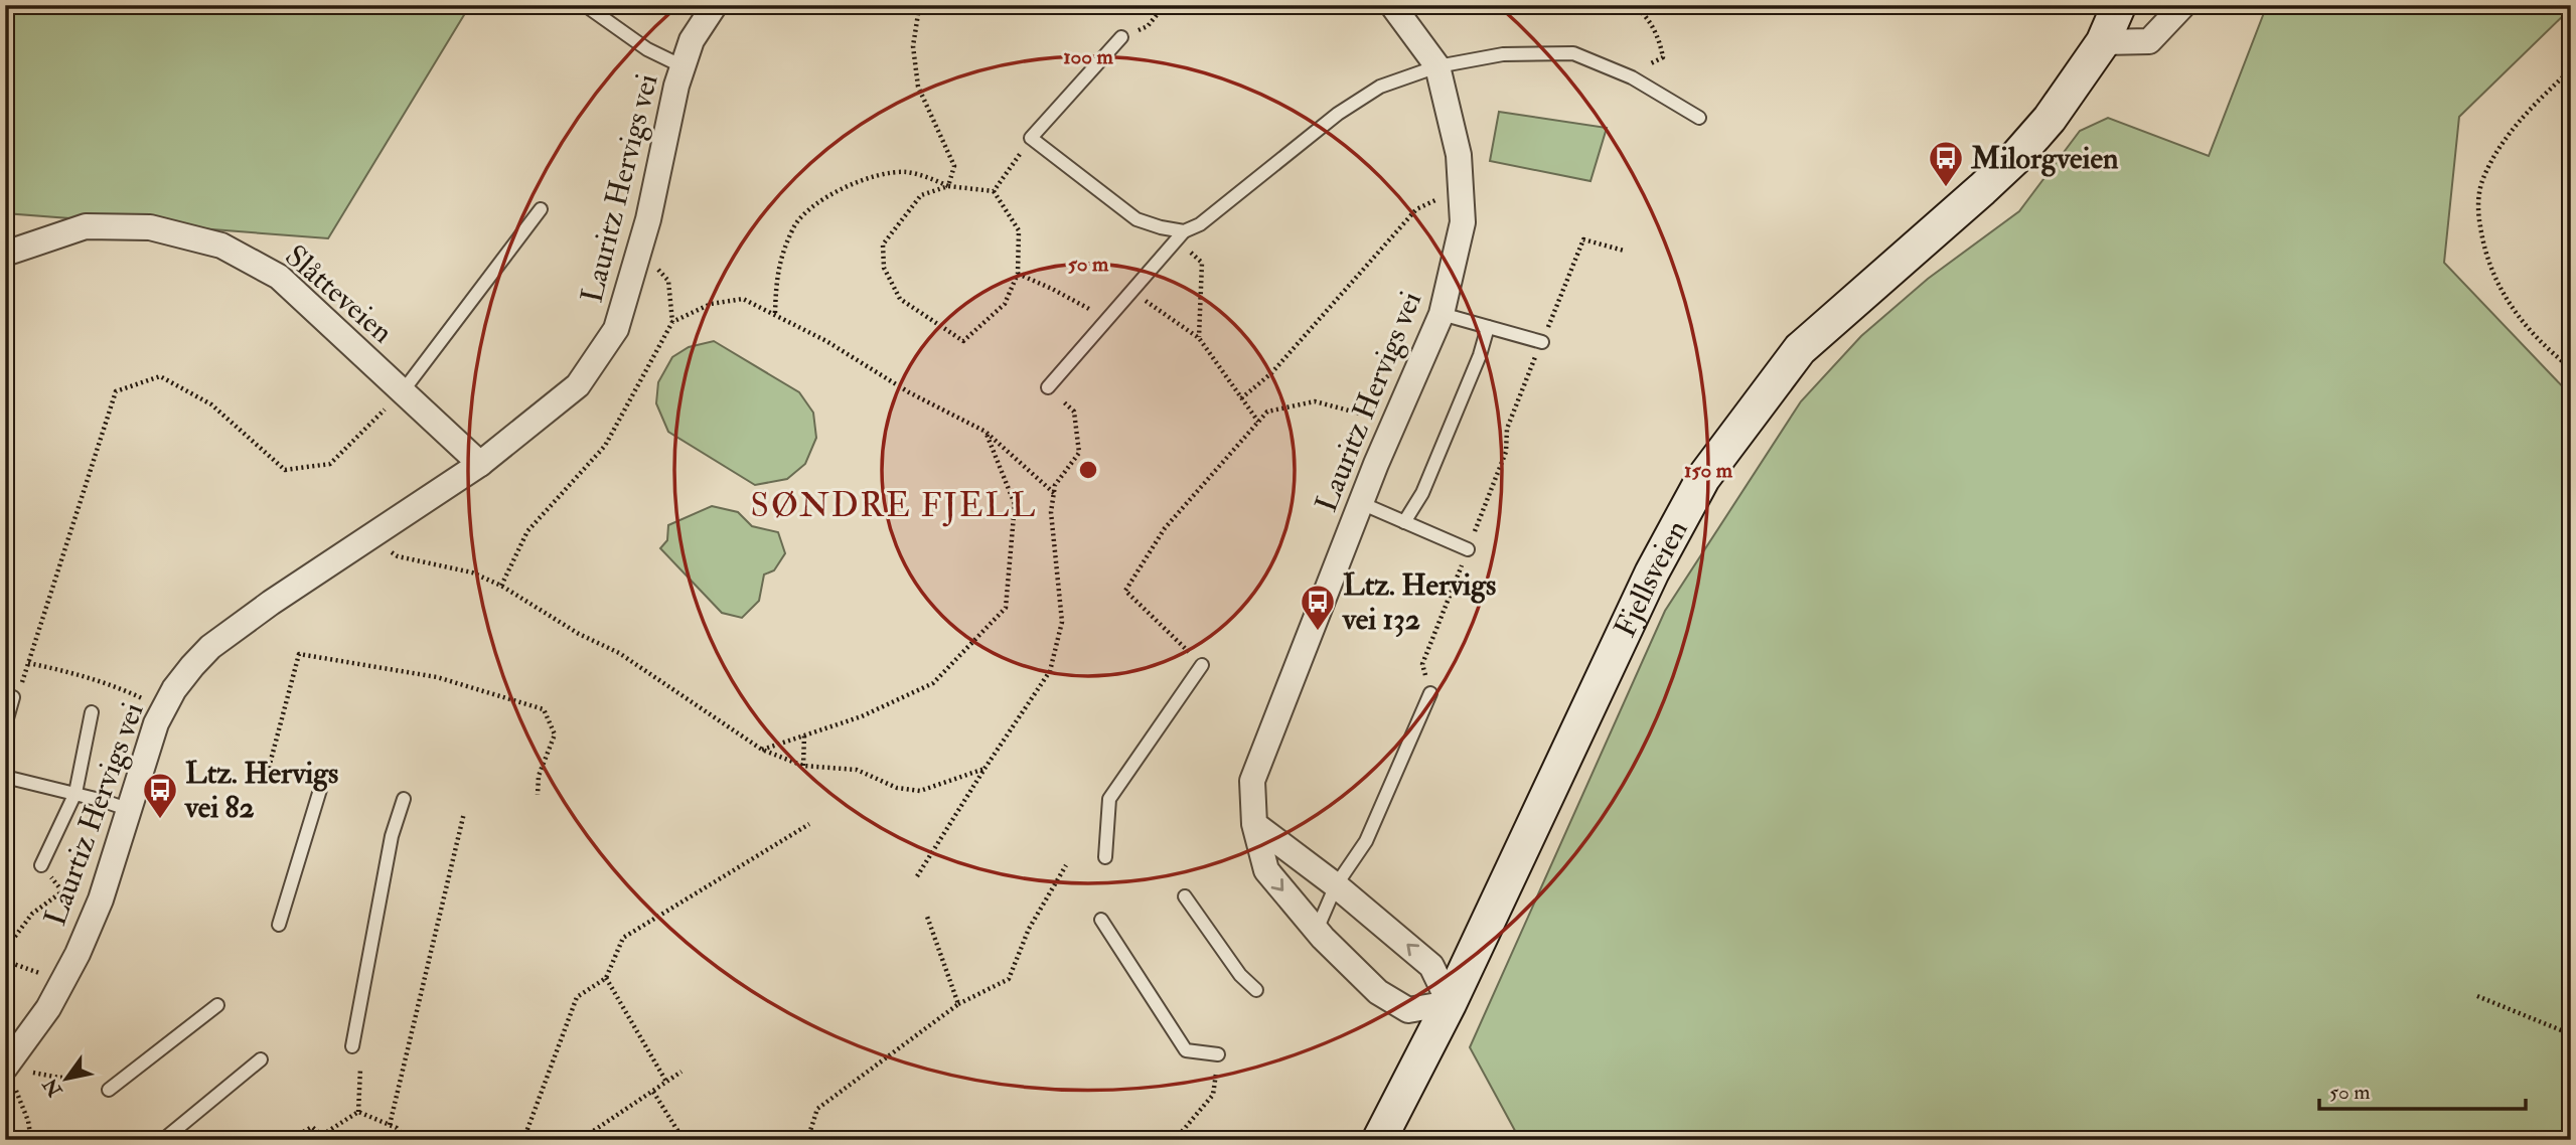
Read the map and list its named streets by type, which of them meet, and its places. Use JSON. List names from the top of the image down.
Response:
{
  "streets": {
    "main road": ["Fjellsveien"],
    "street": ["Lauritz Hervigs vei", "Slåtteveien", "Laurtiz Hervigs vei"]
  },
  "crossings": [
    ["Lauritz Hervigs vei", "Slåtteveien"],
    ["Lauritz Hervigs vei", "Fjellsveien"],
    ["Lauritz Hervigs vei", "Laurtiz Hervigs vei"],
    ["Slåtteveien", "Laurtiz Hervigs vei"]
  ],
  "districts": ["SØNDRE FJELL"],
  "places": {
    "bus stop": ["Milorgveien", "Ltz. Hervigs vei 132", "Ltz. Hervigs vei 82"]
  },
  "scale_bar": "50 m",
  "north": "bottom left",
  "rings": ["100 m", "50 m", "150 m"]
}
